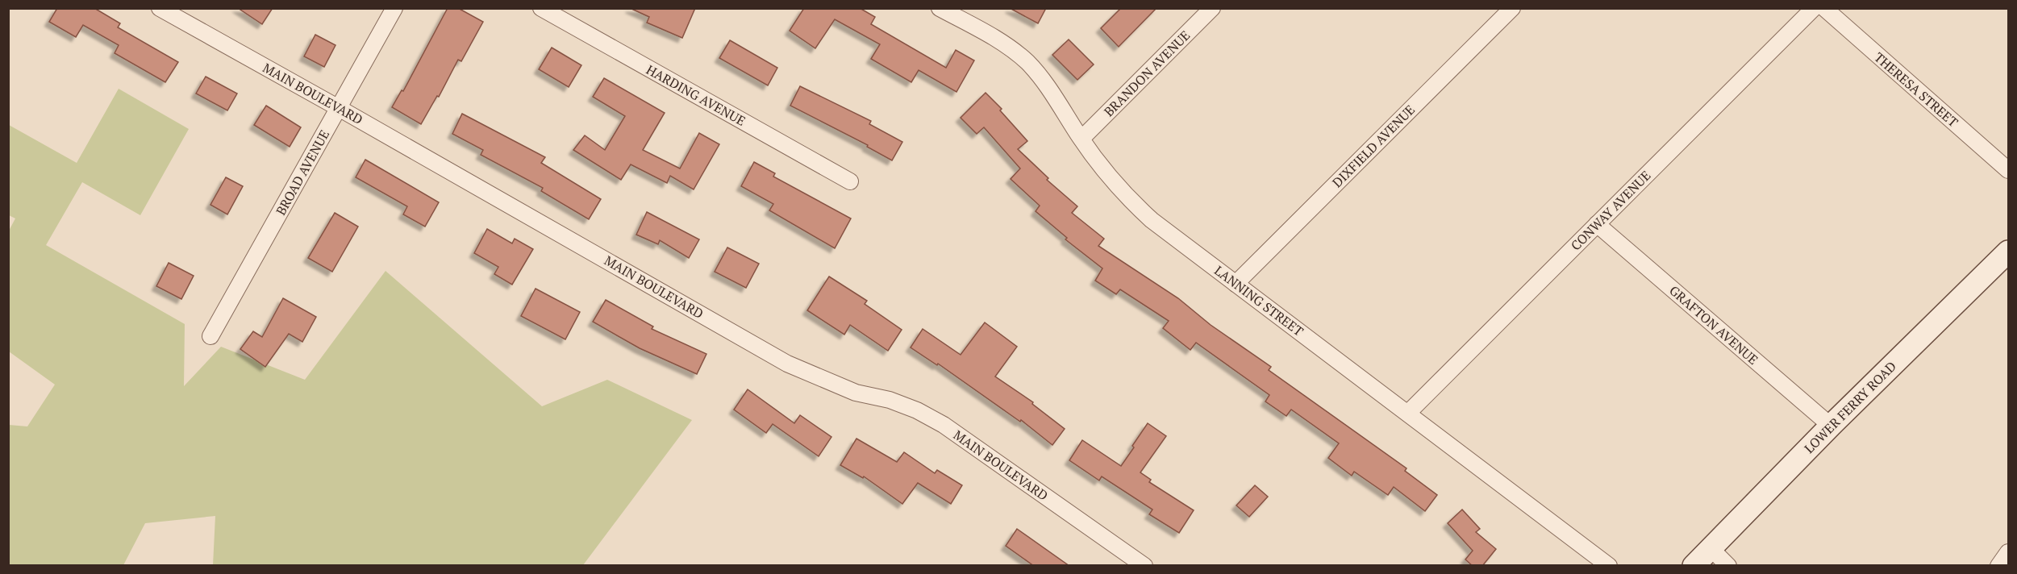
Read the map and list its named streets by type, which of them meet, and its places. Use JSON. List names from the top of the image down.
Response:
{
  "streets": {
    "street": [
      "BRANDON AVENUE",
      "THERESA STREET",
      "MAIN BOULEVARD",
      "HARDING AVENUE",
      "DIXFIELD AVENUE",
      "BROAD AVENUE",
      "CONWAY AVENUE",
      "LANNING STREET",
      "GRAFTON AVENUE",
      "LOWER FERRY ROAD"
    ]
  },
  "crossings": [
    ["BRANDON AVENUE", "LANNING STREET"],
    ["MAIN BOULEVARD", "BROAD AVENUE"],
    ["DIXFIELD AVENUE", "LANNING STREET"],
    ["CONWAY AVENUE", "LANNING STREET"],
    ["CONWAY AVENUE", "GRAFTON AVENUE"],
    ["GRAFTON AVENUE", "LOWER FERRY ROAD"]
  ]
}
